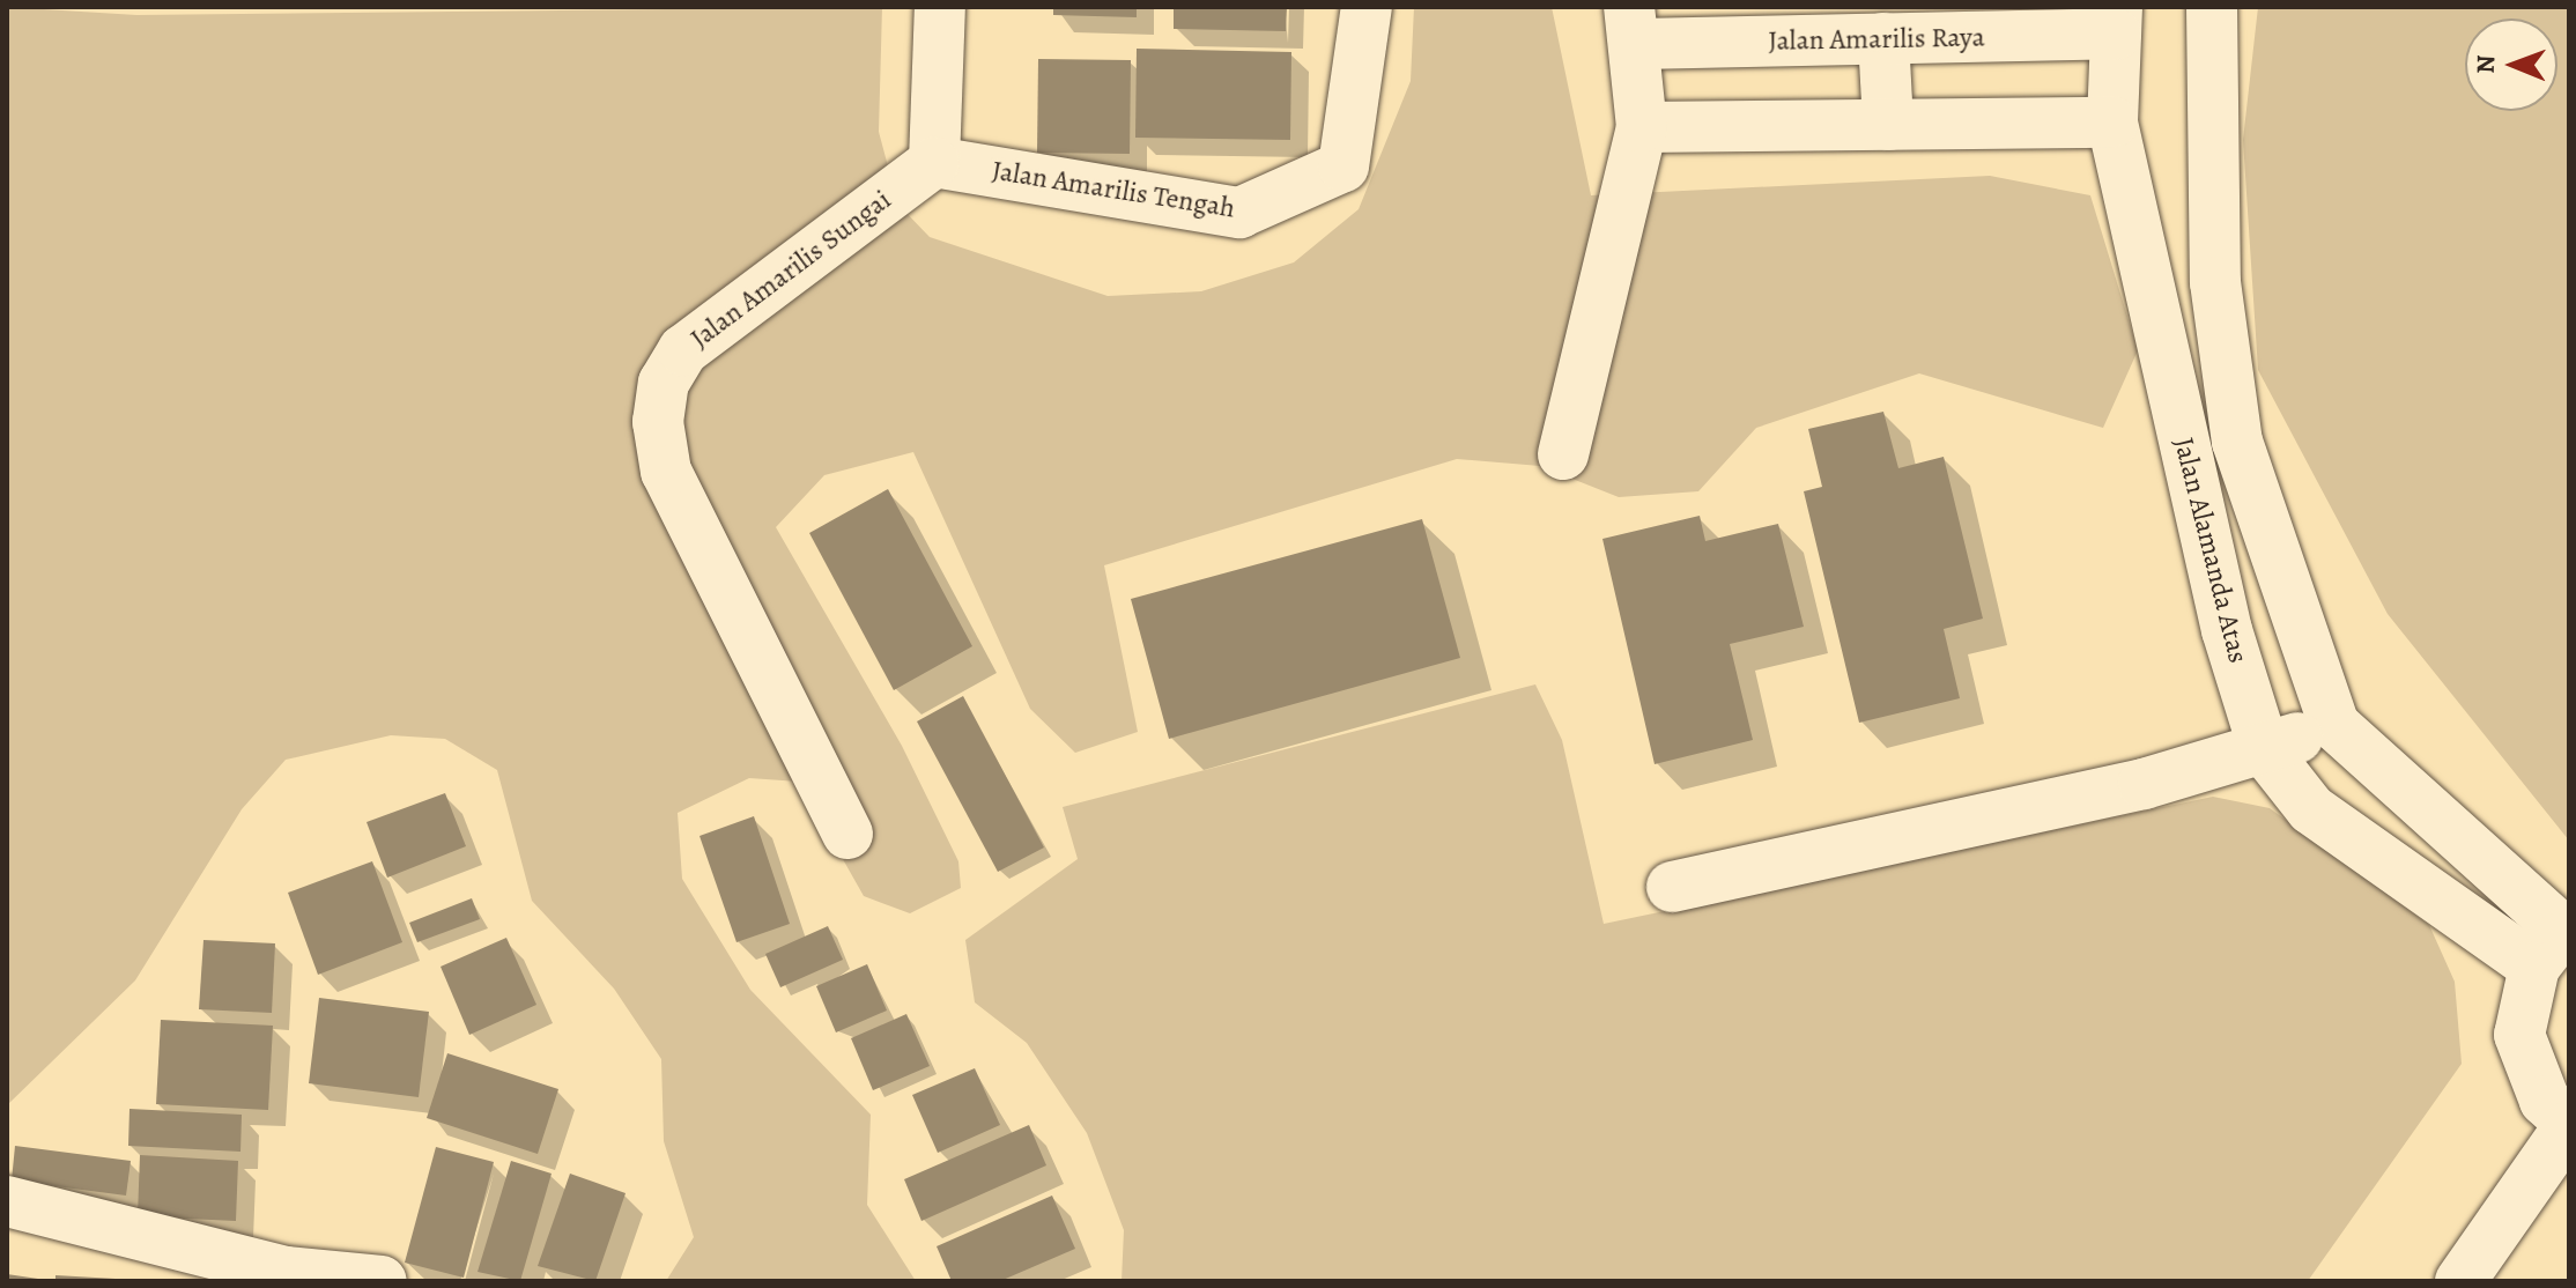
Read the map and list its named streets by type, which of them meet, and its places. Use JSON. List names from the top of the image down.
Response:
{
  "streets": {
    "street": [
      "Jalan Amarilis Raya",
      "Jalan Amarilis Tengah",
      "Jalan Amarilis Sungai",
      "Jalan Alamanda Atas"
    ]
  },
  "crossings": [
    ["Jalan Amarilis Raya", "Jalan Alamanda Atas"],
    ["Jalan Amarilis Tengah", "Jalan Amarilis Sungai"]
  ],
  "north": "left"
}
